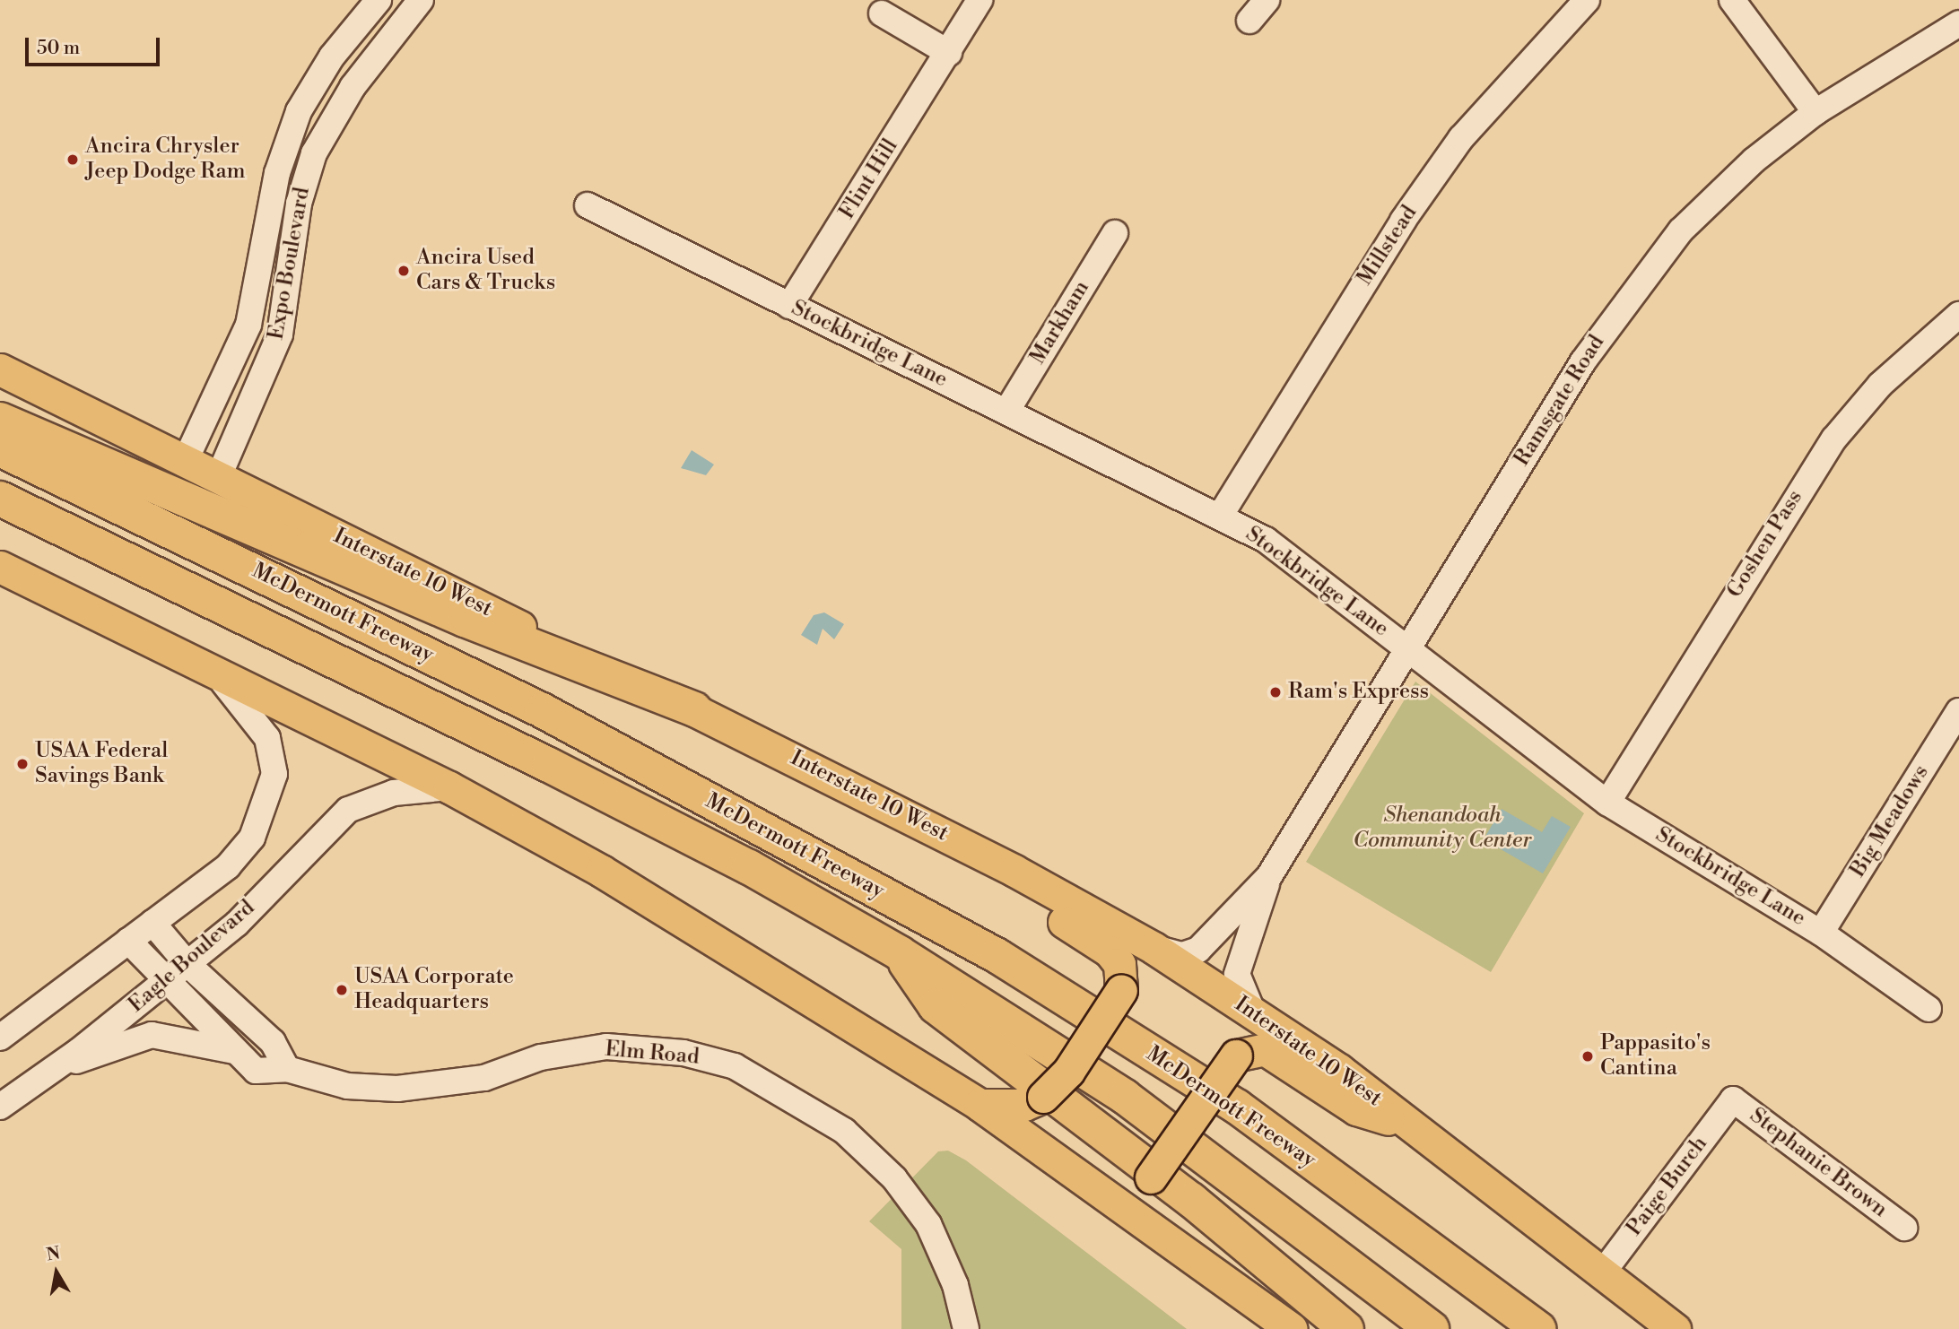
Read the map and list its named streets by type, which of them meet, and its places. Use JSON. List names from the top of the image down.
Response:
{
  "streets": {
    "highway": ["McDermott Freeway"],
    "main road": ["Interstate 10 West"],
    "street": [
      "Flint Hill",
      "Millstead",
      "Expo Boulevard",
      "Markham",
      "Stockbridge Lane",
      "Ramsgate Road",
      "Goshen Pass",
      "Big Meadows",
      "Eagle Boulevard",
      "Elm Road",
      "Stephanie Brown",
      "Paige Burch"
    ]
  },
  "crossings": [
    ["Flint Hill", "Stockbridge Lane"],
    ["Millstead", "Stockbridge Lane"],
    ["Expo Boulevard", "Interstate 10 West"],
    ["Markham", "Stockbridge Lane"],
    ["Stockbridge Lane", "Ramsgate Road"],
    ["Stockbridge Lane", "Goshen Pass"],
    ["Stockbridge Lane", "Big Meadows"],
    ["Ramsgate Road", "Interstate 10 West"],
    ["Interstate 10 West", "Paige Burch"],
    ["Eagle Boulevard", "Elm Road"],
    ["Stephanie Brown", "Paige Burch"]
  ],
  "parks": ["Shenandoah Community Center"],
  "places": [
    "Ancira Chrysler Jeep Dodge Ram",
    "Ancira Used Cars & Trucks",
    "Ram's Express",
    "USAA Federal Savings Bank",
    "USAA Corporate Headquarters",
    "Pappasito's Cantina"
  ],
  "scale_bar": "50 m",
  "north": "top"
}
